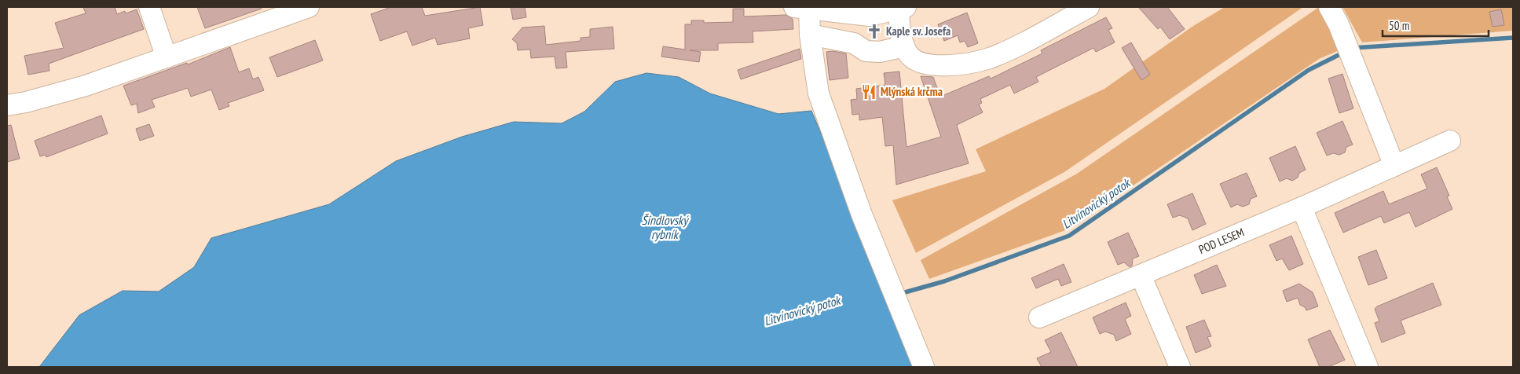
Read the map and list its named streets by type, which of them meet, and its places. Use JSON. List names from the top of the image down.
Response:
{
  "streets": {
    "street": ["POD LESEM"]
  },
  "water": ["Litvínovický potok", "Šindlovský rybník"],
  "places": {
    "church": ["Kaple sv. Josefa"],
    "restaurant": ["Mlýnská krčma"]
  },
  "scale_bar": "50 m"
}
